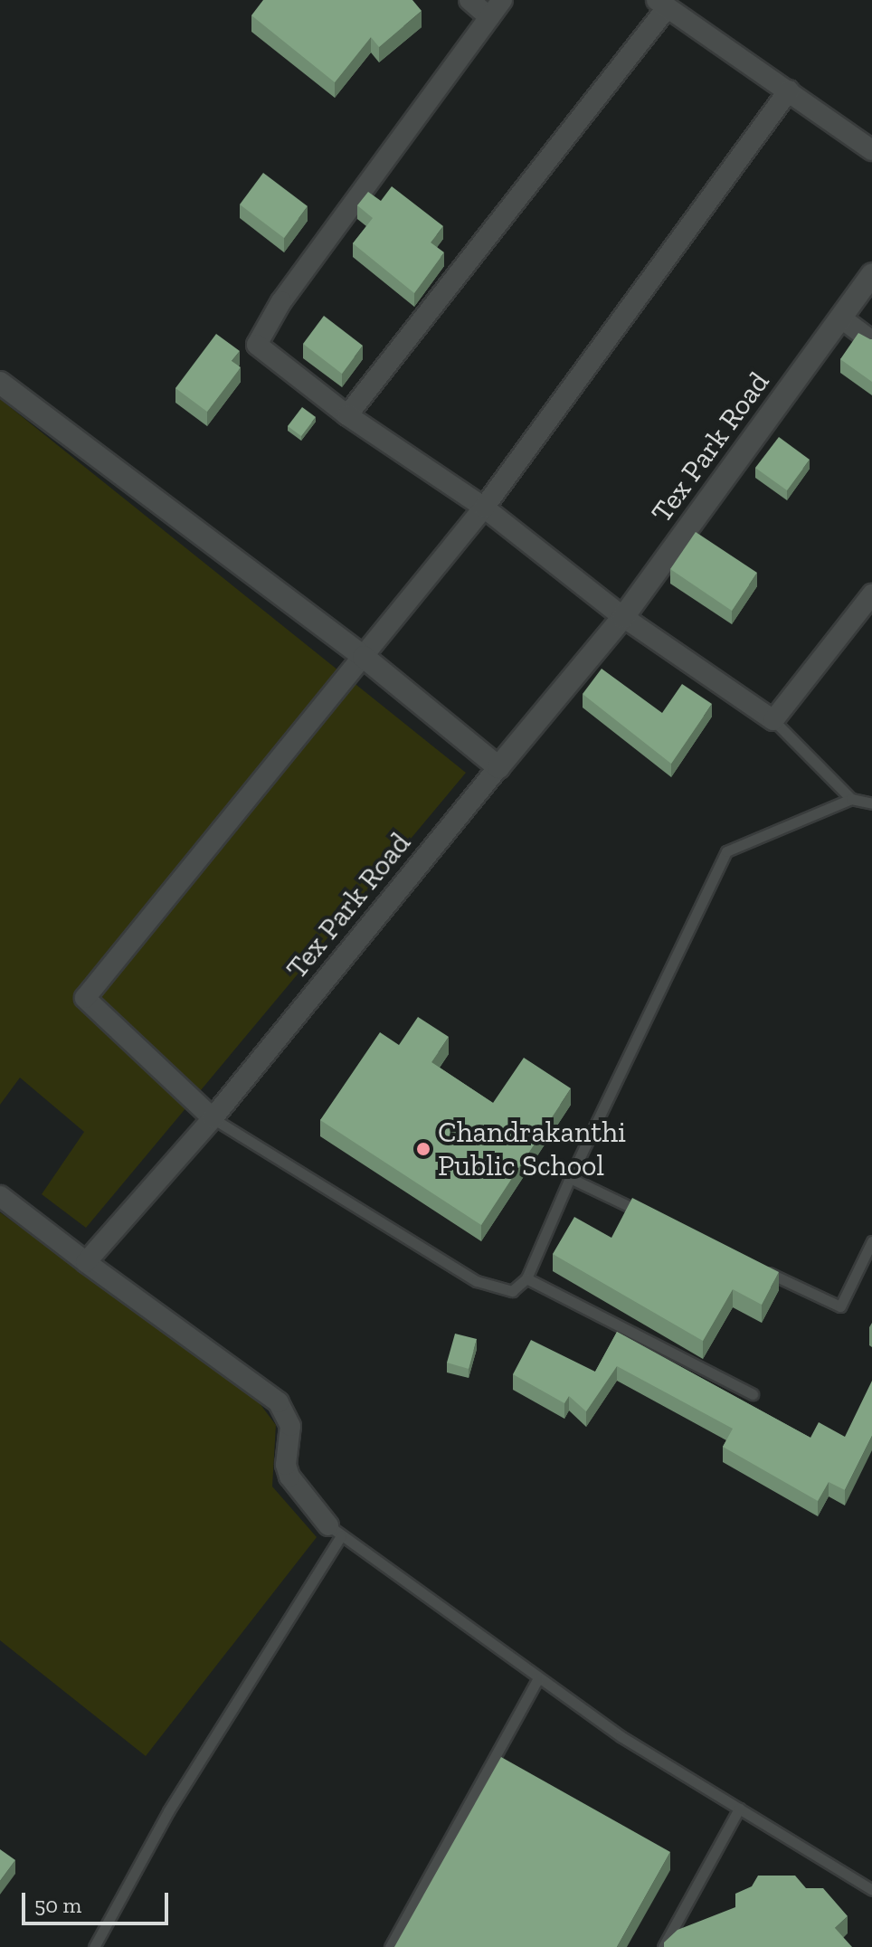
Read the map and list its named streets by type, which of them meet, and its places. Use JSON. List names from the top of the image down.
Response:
{
  "streets": {
    "street": ["Tex Park Road"]
  },
  "places": ["Chandrakanthi Public School"],
  "scale_bar": "50 m"
}
